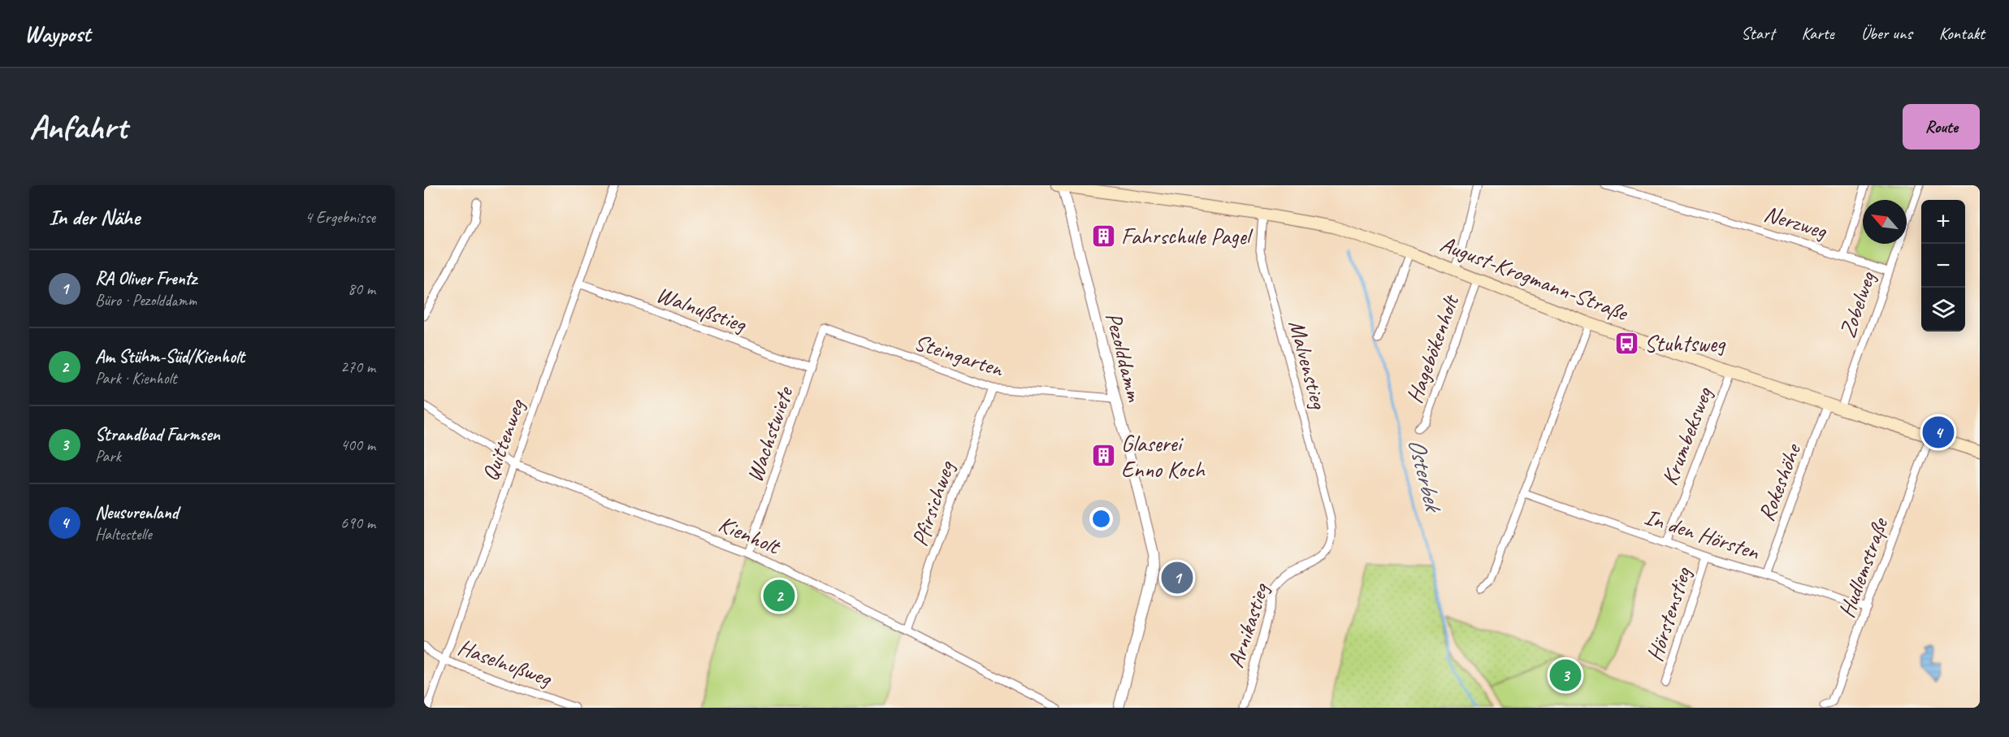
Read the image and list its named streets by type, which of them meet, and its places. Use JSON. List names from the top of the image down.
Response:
{
  "streets": {
    "main road": ["August-Krogmann-Straße"],
    "street": [
      "Nerzweg",
      "Zobelweg",
      "Walnußstieg",
      "Hagebökenholt",
      "Steingarten",
      "Pezolddamm",
      "Malvenstieg",
      "Wachstwiete",
      "Krumbeksweg",
      "Quittenweg",
      "Rokeshöhe",
      "Pfirsichweg",
      "In den Hörsten",
      "Kienholt",
      "Hudlemstraße",
      "Hörstenstieg",
      "Arnikastieg",
      "Haselnußweg"
    ]
  },
  "crossings": [
    ["Nerzweg", "Zobelweg"],
    ["August-Krogmann-Straße", "Zobelweg"],
    ["August-Krogmann-Straße", "Hagebökenholt"],
    ["August-Krogmann-Straße", "Pezolddamm"],
    ["August-Krogmann-Straße", "Malvenstieg"],
    ["August-Krogmann-Straße", "Krumbeksweg"],
    ["August-Krogmann-Straße", "Rokeshöhe"],
    ["August-Krogmann-Straße", "Hudlemstraße"],
    ["Walnußstieg", "Wachstwiete"],
    ["Walnußstieg", "Quittenweg"],
    ["Steingarten", "Pezolddamm"],
    ["Steingarten", "Wachstwiete"],
    ["Steingarten", "Pfirsichweg"],
    ["Malvenstieg", "Arnikastieg"],
    ["Wachstwiete", "Kienholt"],
    ["Krumbeksweg", "In den Hörsten"],
    ["Quittenweg", "Kienholt"],
    ["Quittenweg", "Haselnußweg"],
    ["Rokeshöhe", "In den Hörsten"],
    ["Pfirsichweg", "Kienholt"],
    ["In den Hörsten", "Hudlemstraße"],
    ["In den Hörsten", "Hörstenstieg"]
  ],
  "water": ["Osterbek"],
  "places": {
    "building": ["Fahrschule Pagel", "Glaserei Enno Koch"],
    "bus stop": ["Stuhtsweg"]
  },
  "north": "top left",
  "page": {
    "header": "Waypost",
    "nav": [
      "Start",
      "Karte",
      "Über uns",
      "Kontakt"
    ],
    "buttons": "Route",
    "title": "Anfahrt",
    "heading": ["In der Nähe", "4 Ergebnisse"],
    "map_buttons": ["+", "−"],
    "list": [
      {
        "mark": "1",
        "name": "RA Oliver Frentz",
        "note": "Büro · Pezolddamm",
        "value": "80 m"
      },
      {
        "mark": "2",
        "name": "Am Stühm-Süd/Kienholt",
        "note": "Park · Kienholt",
        "value": "270 m"
      },
      {
        "mark": "3",
        "name": "Strandbad Farmsen",
        "note": "Park",
        "value": "400 m"
      },
      {
        "mark": "4",
        "name": "Neusurenland",
        "note": "Haltestelle",
        "value": "690 m"
      }
    ],
    "pins": [
      "4",
      "1",
      "2",
      "3"
    ]
  }
}
